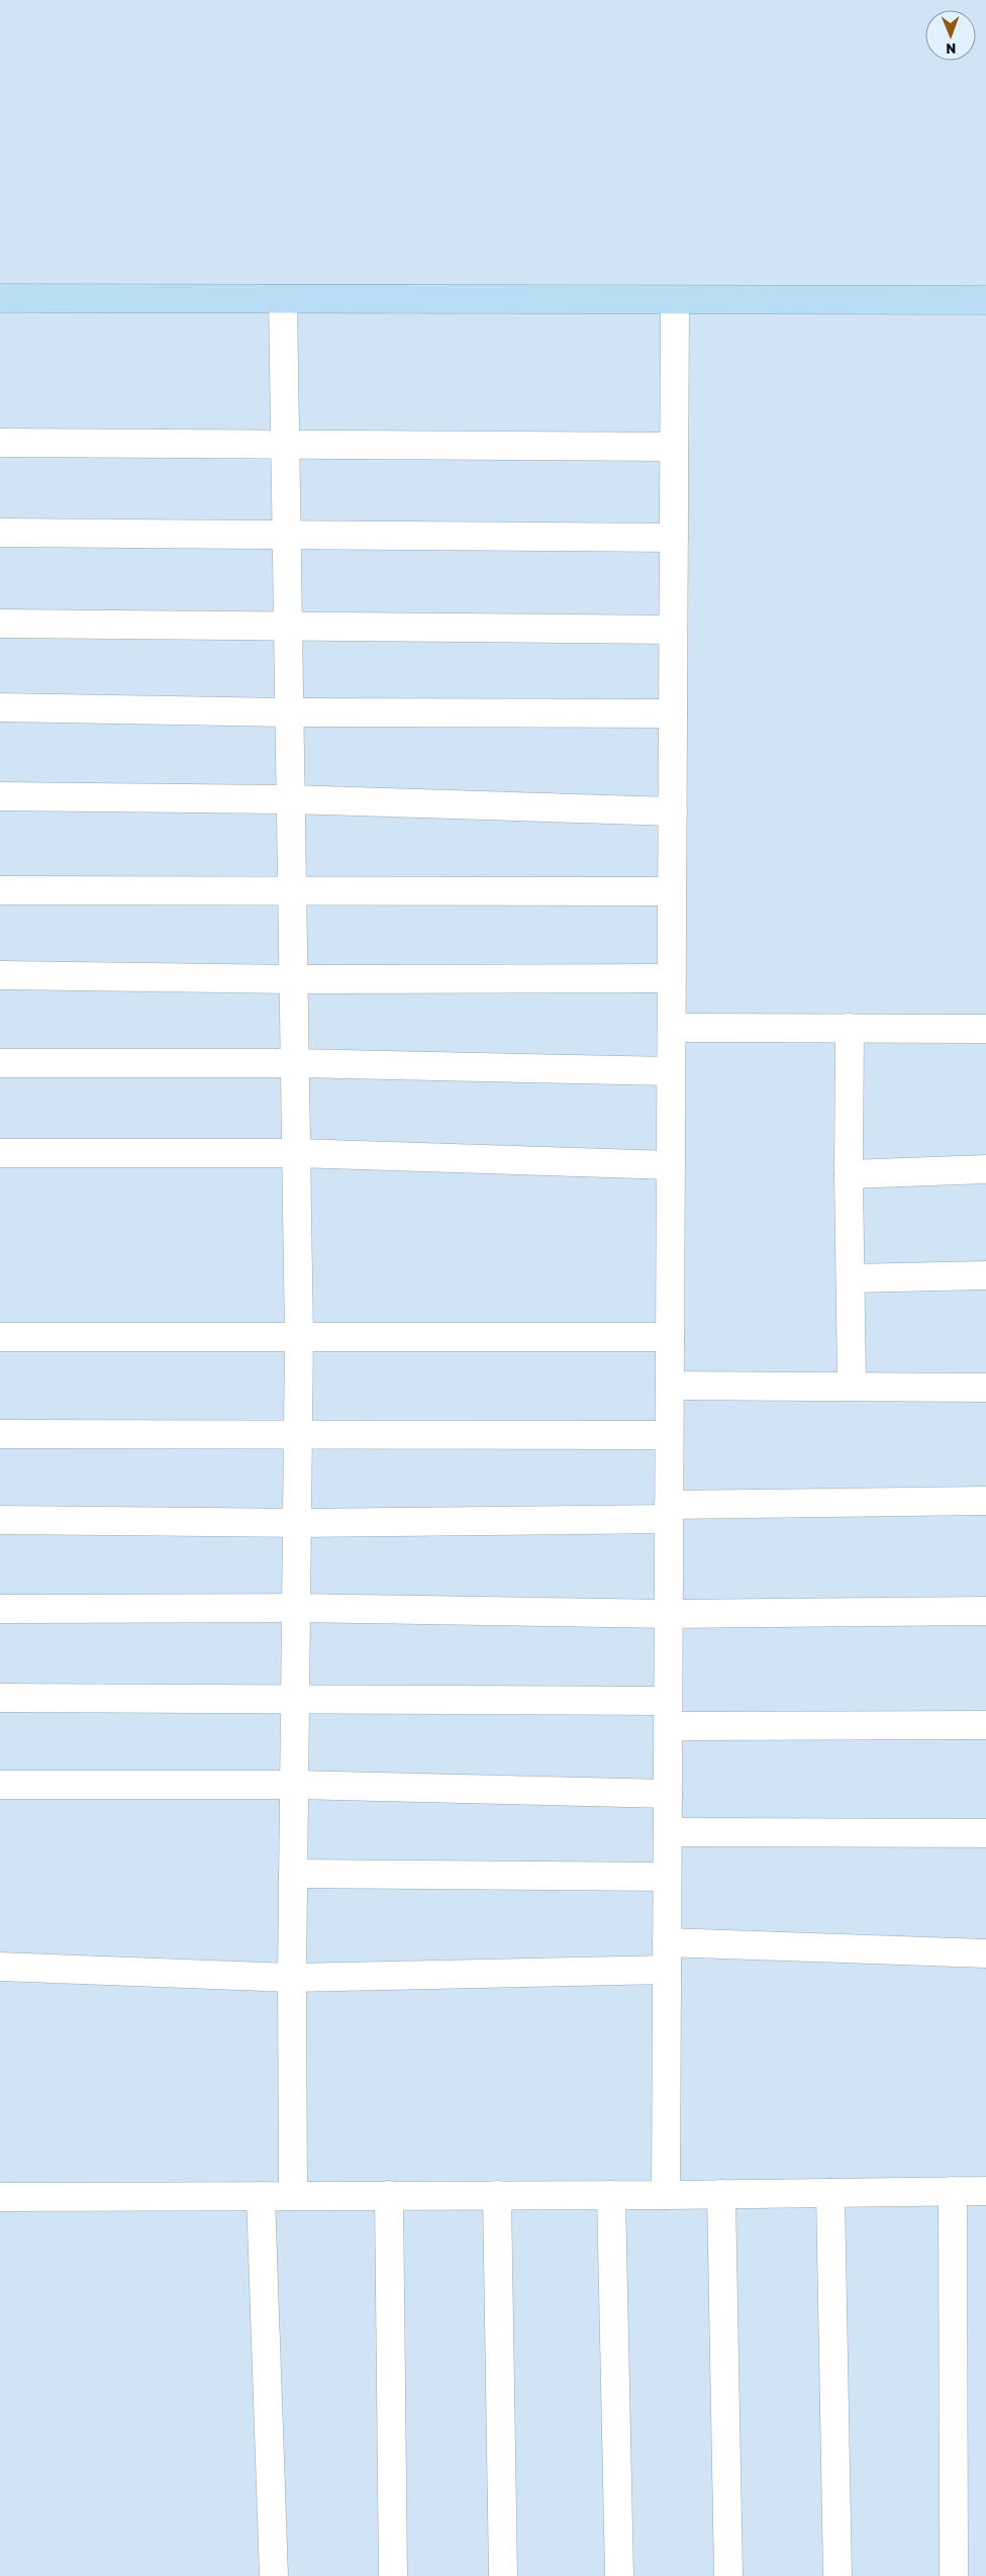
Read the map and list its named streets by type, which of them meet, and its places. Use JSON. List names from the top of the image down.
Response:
{
  "north": "bottom"
}
